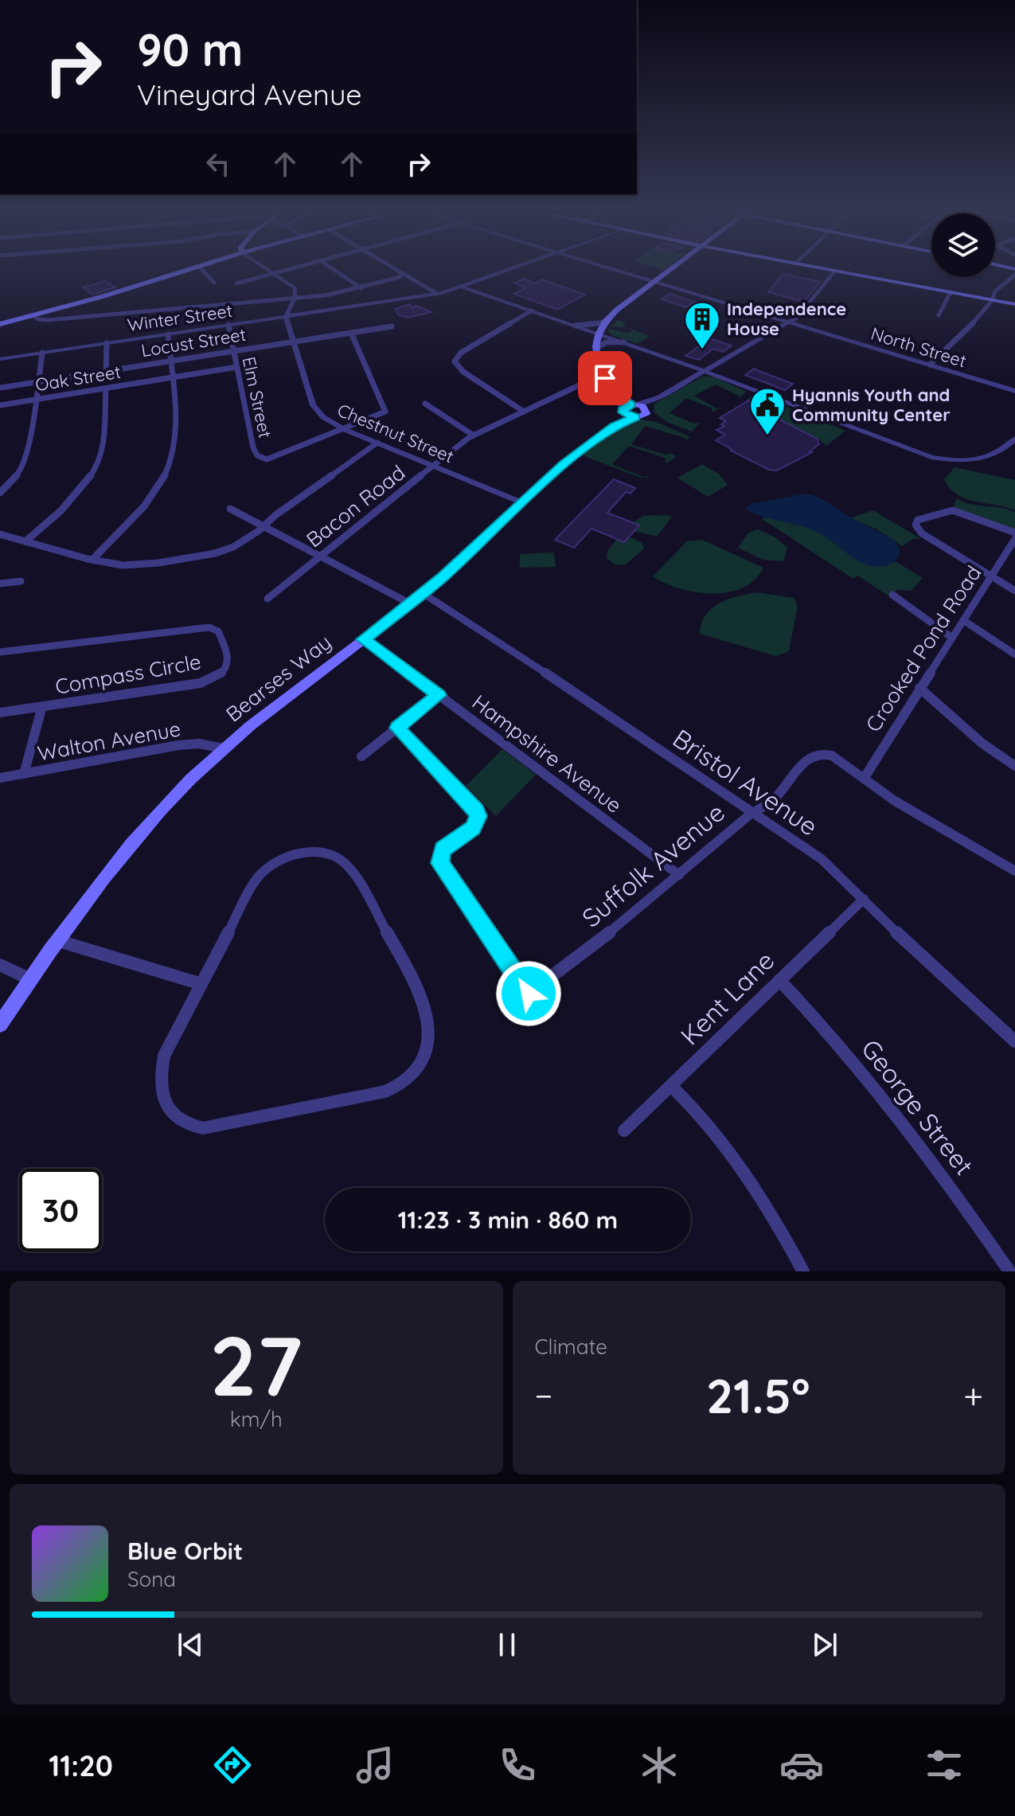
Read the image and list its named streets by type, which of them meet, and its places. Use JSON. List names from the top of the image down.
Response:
{
  "streets": {
    "main road": ["Bearses Way"],
    "street": [
      "Winter Street",
      "Locust Street",
      "North Street",
      "Oak Street",
      "Elm Street",
      "Chestnut Street",
      "Bacon Road",
      "Crooked Pond Road",
      "Compass Circle",
      "Walton Avenue",
      "Hampshire Avenue",
      "Bristol Avenue",
      "Suffolk Avenue",
      "Kent Lane",
      "George Street"
    ]
  },
  "crossings": [
    ["Winter Street", "Elm Street"],
    ["Winter Street", "Chestnut Street"],
    ["Locust Street", "Elm Street"],
    ["Locust Street", "Chestnut Street"],
    ["Oak Street", "Elm Street"],
    ["Elm Street", "Chestnut Street"],
    ["Chestnut Street", "Bacon Road"],
    ["Chestnut Street", "Bearses Way"],
    ["Crooked Pond Road", "Suffolk Avenue"],
    ["Bearses Way", "Walton Avenue"],
    ["Bearses Way", "Hampshire Avenue"],
    ["Bearses Way", "Bristol Avenue"],
    ["Hampshire Avenue", "Suffolk Avenue"],
    ["Bristol Avenue", "Suffolk Avenue"],
    ["Bristol Avenue", "Kent Lane"],
    ["Kent Lane", "George Street"]
  ],
  "places": {
    "building": ["Independence House"],
    "public building": ["Hyannis Youth and Community Center"]
  },
  "page": {
    "turn": ["90 m", "Vineyard Avenue"],
    "limit": "30",
    "trip": "11:23 · 3 min · 860 m",
    "tile": [
      ["27", "km/h"],
      "Climate"
    ],
    "heat": ["−", "21.5°", "+"],
    "song": ["Blue Orbit", "Sona"],
    "tabs": "11:20"
  }
}
